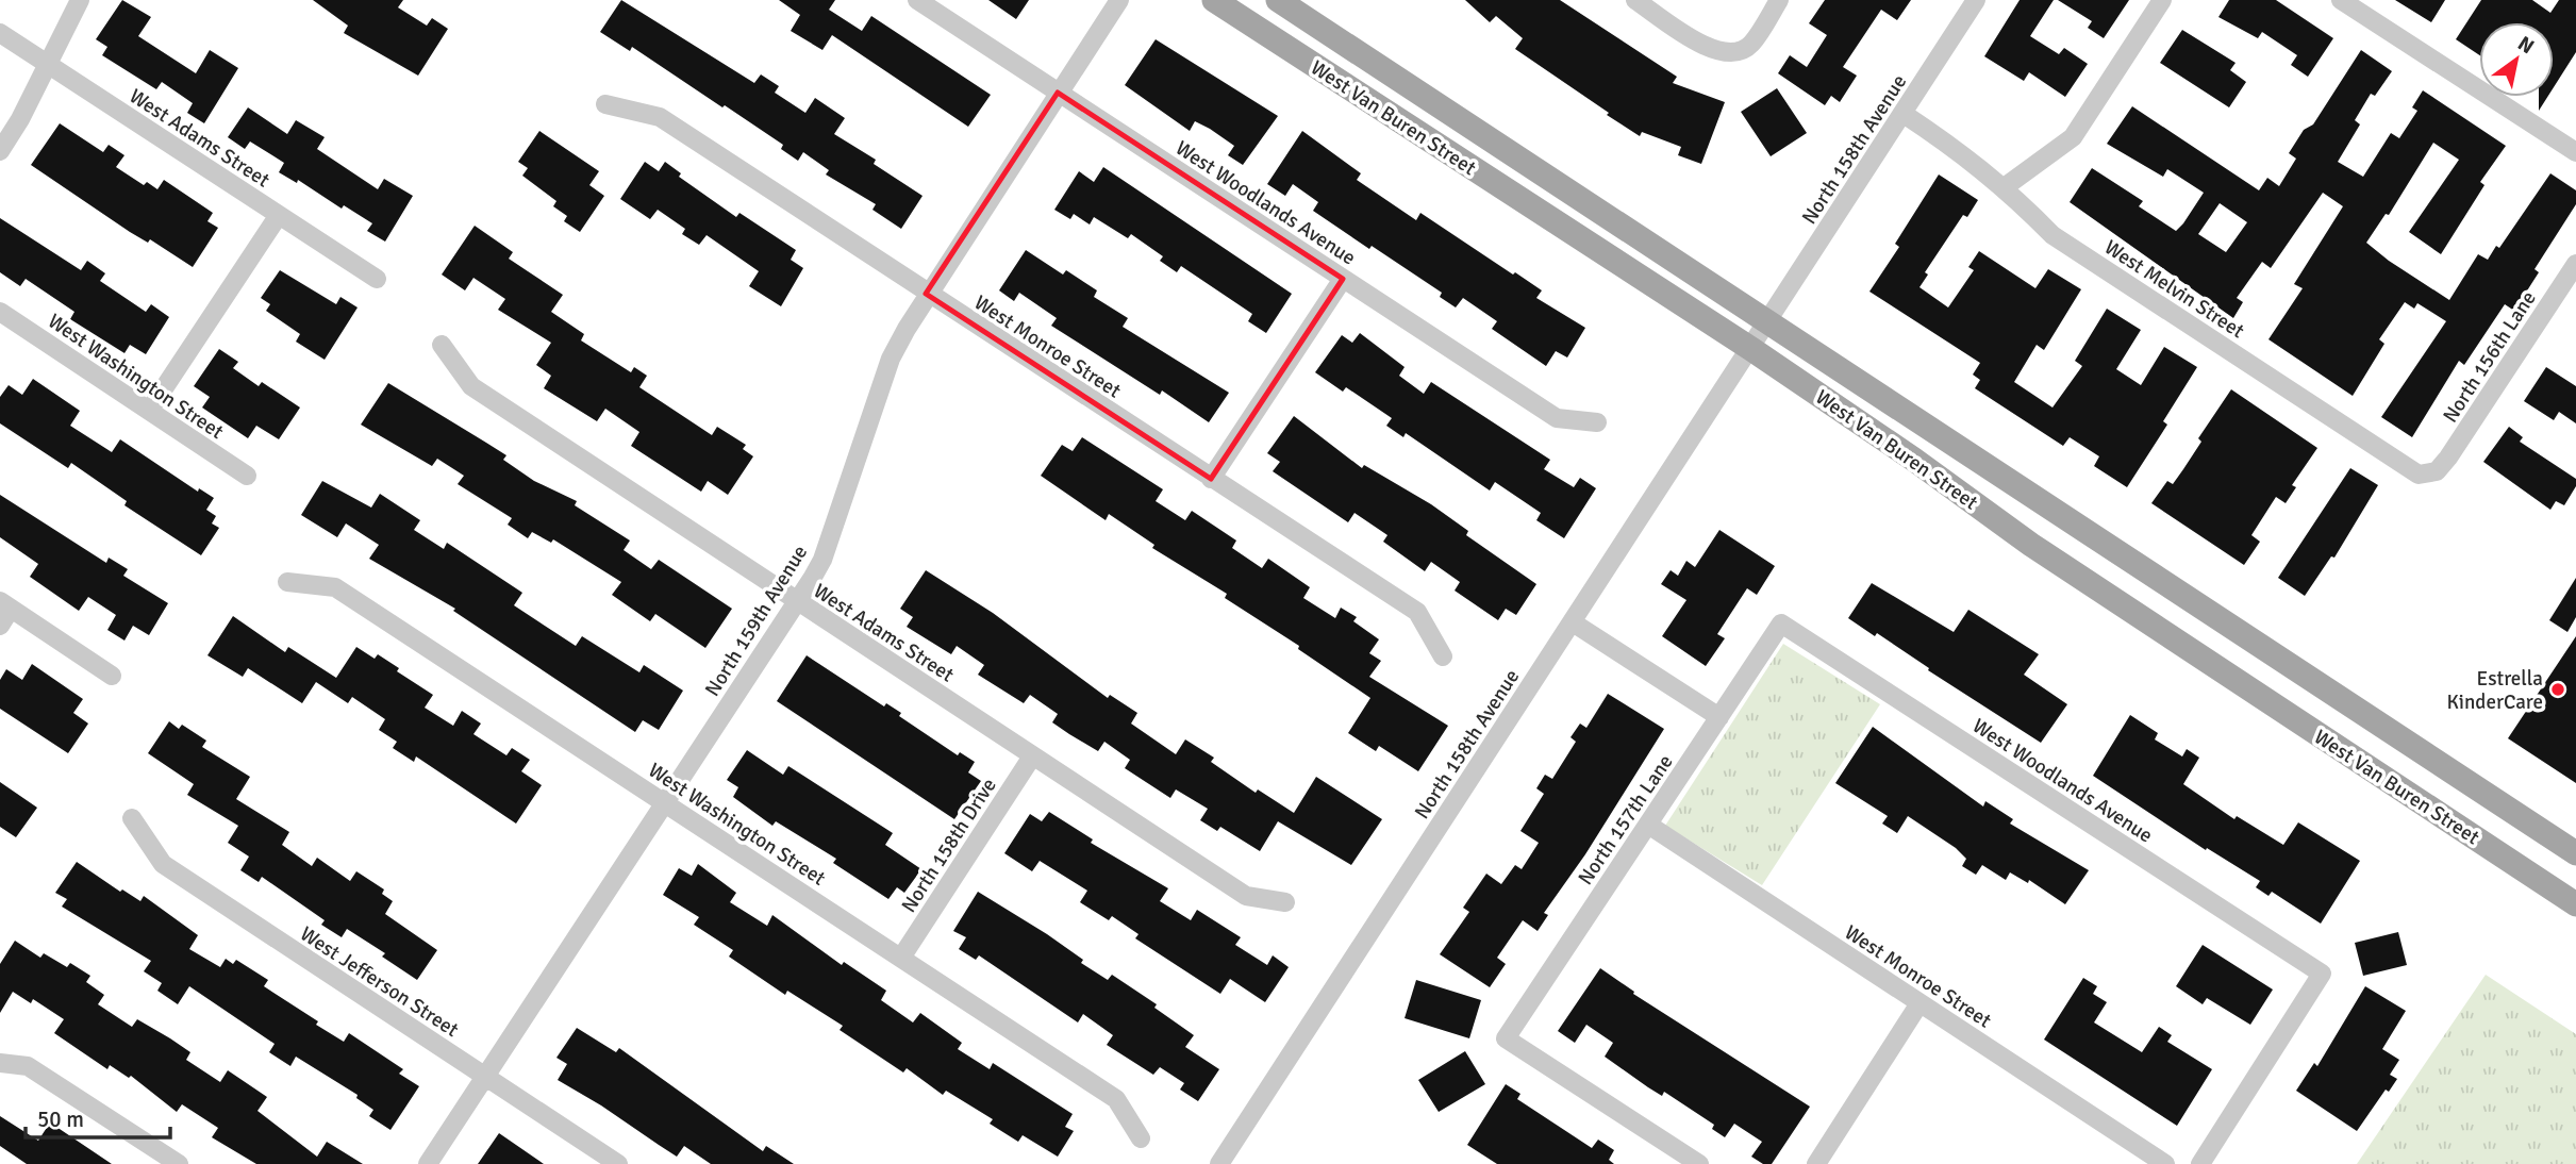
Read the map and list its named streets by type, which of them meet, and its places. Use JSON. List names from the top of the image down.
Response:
{
  "streets": {
    "main road": ["West Van Buren Street"],
    "street": [
      "West Adams Street",
      "North 158th Avenue",
      "West Woodlands Avenue",
      "West Melvin Street",
      "West Monroe Street",
      "North 156th Lane",
      "West Washington Street",
      "North 159th Avenue",
      "North 157th Lane",
      "North 158th Drive",
      "West Jefferson Street"
    ]
  },
  "crossings": [
    ["West Van Buren Street", "North 158th Avenue"],
    ["West Adams Street", "North 159th Avenue"],
    ["West Adams Street", "North 158th Drive"],
    ["North 158th Avenue", "West Melvin Street"],
    ["West Woodlands Avenue", "North 159th Avenue"],
    ["West Woodlands Avenue", "North 157th Lane"],
    ["West Melvin Street", "North 156th Lane"],
    ["West Monroe Street", "North 159th Avenue"],
    ["West Monroe Street", "North 157th Lane"],
    ["West Washington Street", "North 159th Avenue"],
    ["West Washington Street", "North 158th Drive"],
    ["North 159th Avenue", "West Jefferson Street"]
  ],
  "places": ["Estrella KinderCare"],
  "scale_bar": "50 m",
  "north": "top right"
}
